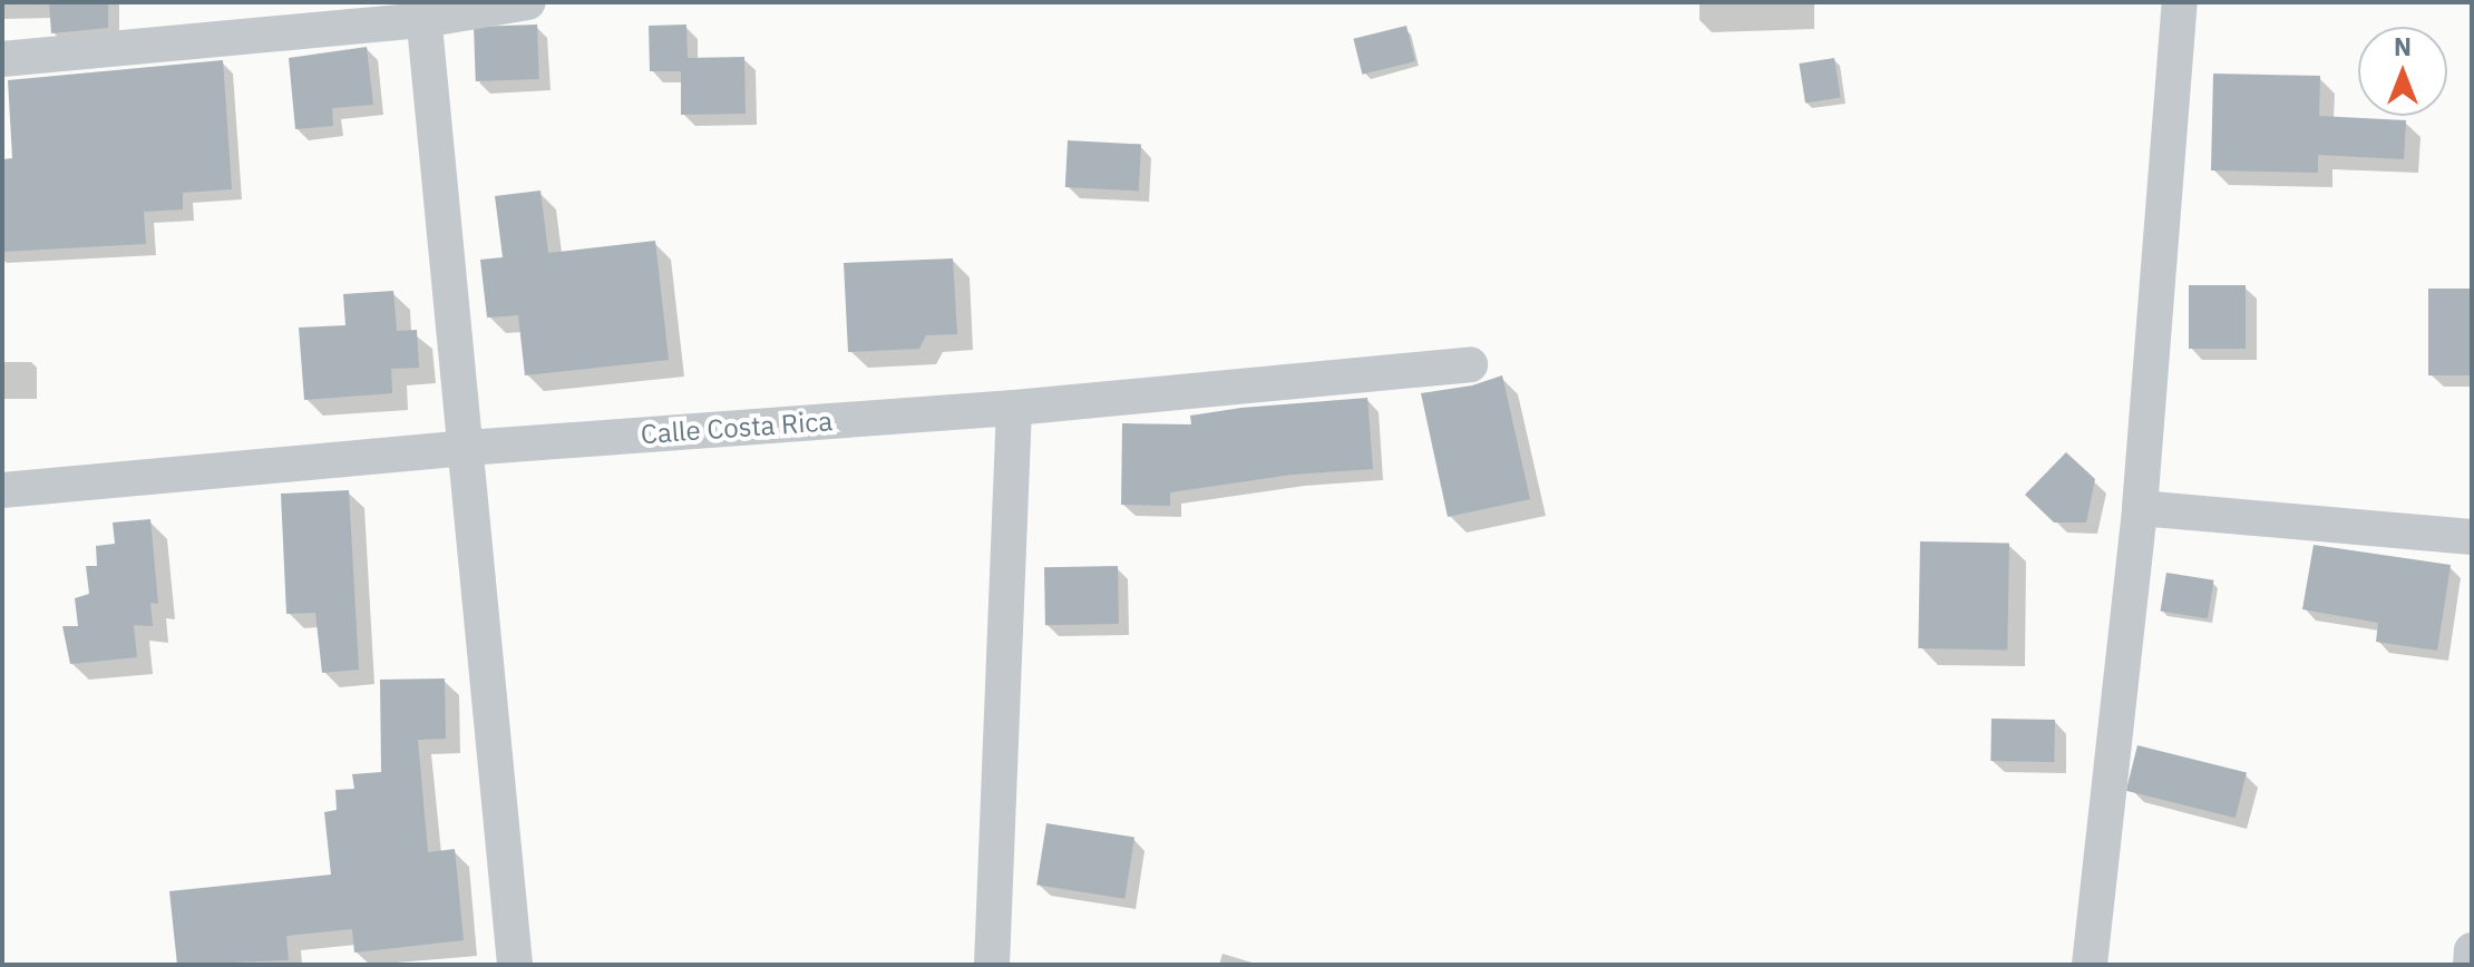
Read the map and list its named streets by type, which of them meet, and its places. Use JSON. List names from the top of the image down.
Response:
{
  "streets": {
    "street": ["Calle Costa Rica"]
  },
  "north": "top"
}
